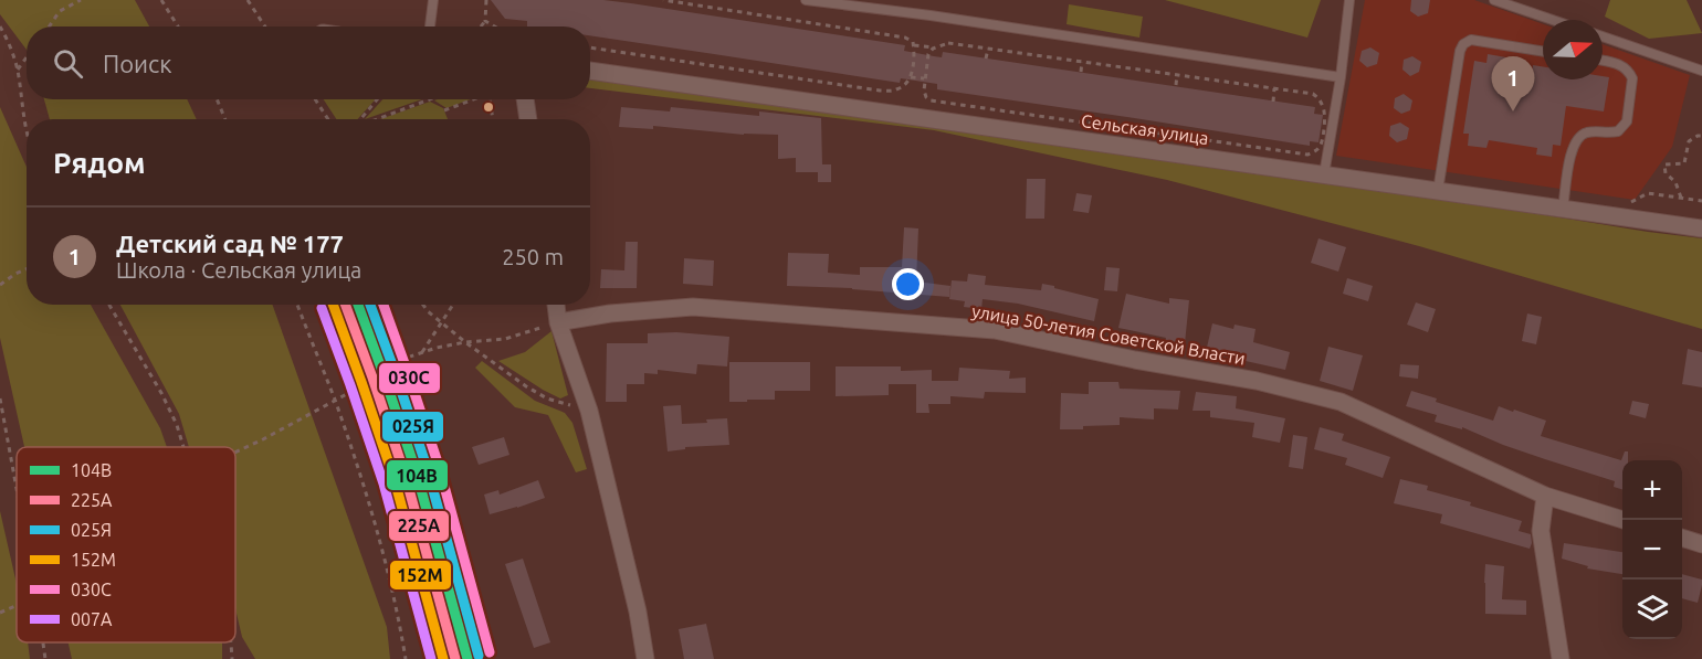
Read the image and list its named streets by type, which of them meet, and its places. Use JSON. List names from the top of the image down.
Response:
{
  "streets": {
    "street": ["Сельская улица", "улица 50-летия Советской Власти"]
  },
  "lines": [
    "transit line 104В",
    "transit line 225А",
    "transit line 025Я",
    "transit line 152М",
    "transit line 030C",
    "transit line 007А"
  ],
  "legend": [
    "104В",
    "225А",
    "025Я",
    "152М",
    "030C",
    "007А"
  ],
  "north": "right",
  "page": {
    "search": "Поиск",
    "pins": "1",
    "heading": "Рядом",
    "list": [
      {
        "mark": "1",
        "name": "Детский сад № 177",
        "note": "Школа · Сельская улица",
        "value": "250 m"
      }
    ],
    "map_buttons": ["+", "−"]
  }
}
